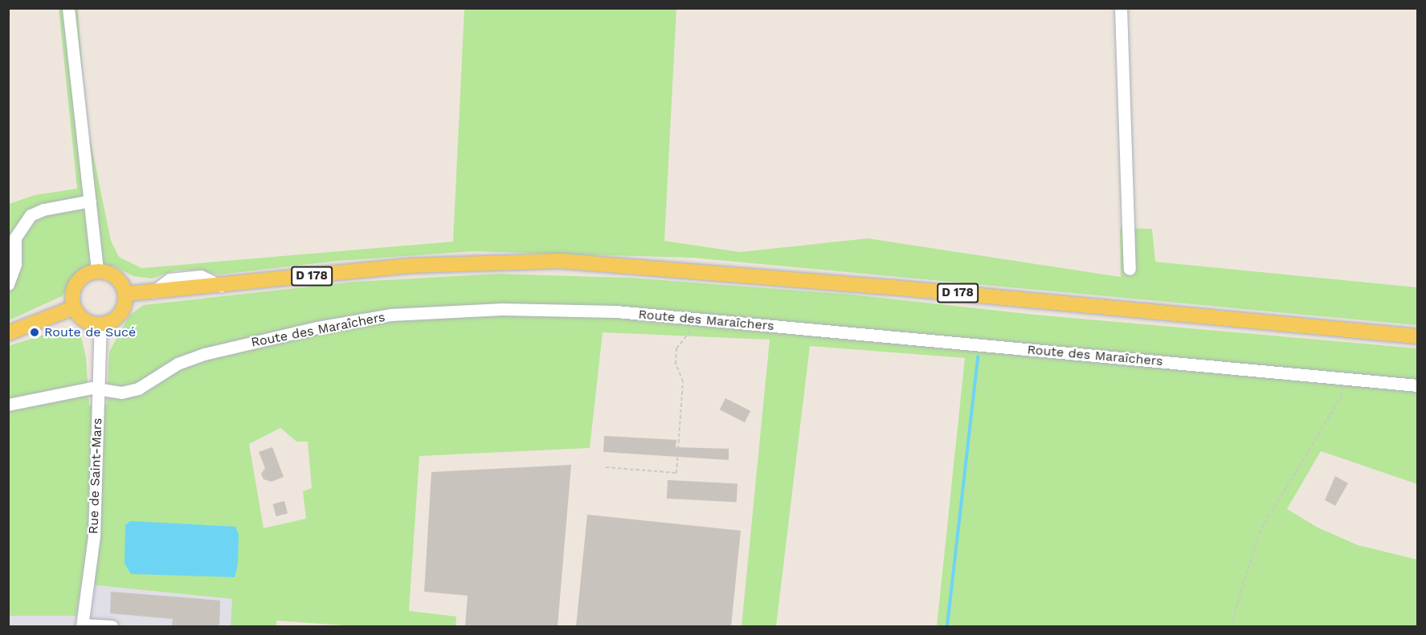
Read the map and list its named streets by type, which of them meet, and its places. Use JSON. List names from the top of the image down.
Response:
{
  "streets": {
    "main road": ["D 178"],
    "street": ["Route des Maraîchers", "Rue de Saint-Mars"]
  },
  "crossings": [
    ["D 178", "Rue de Saint-Mars"],
    ["Route des Maraîchers", "Rue de Saint-Mars"]
  ],
  "places": ["Route de Sucé"]
}
